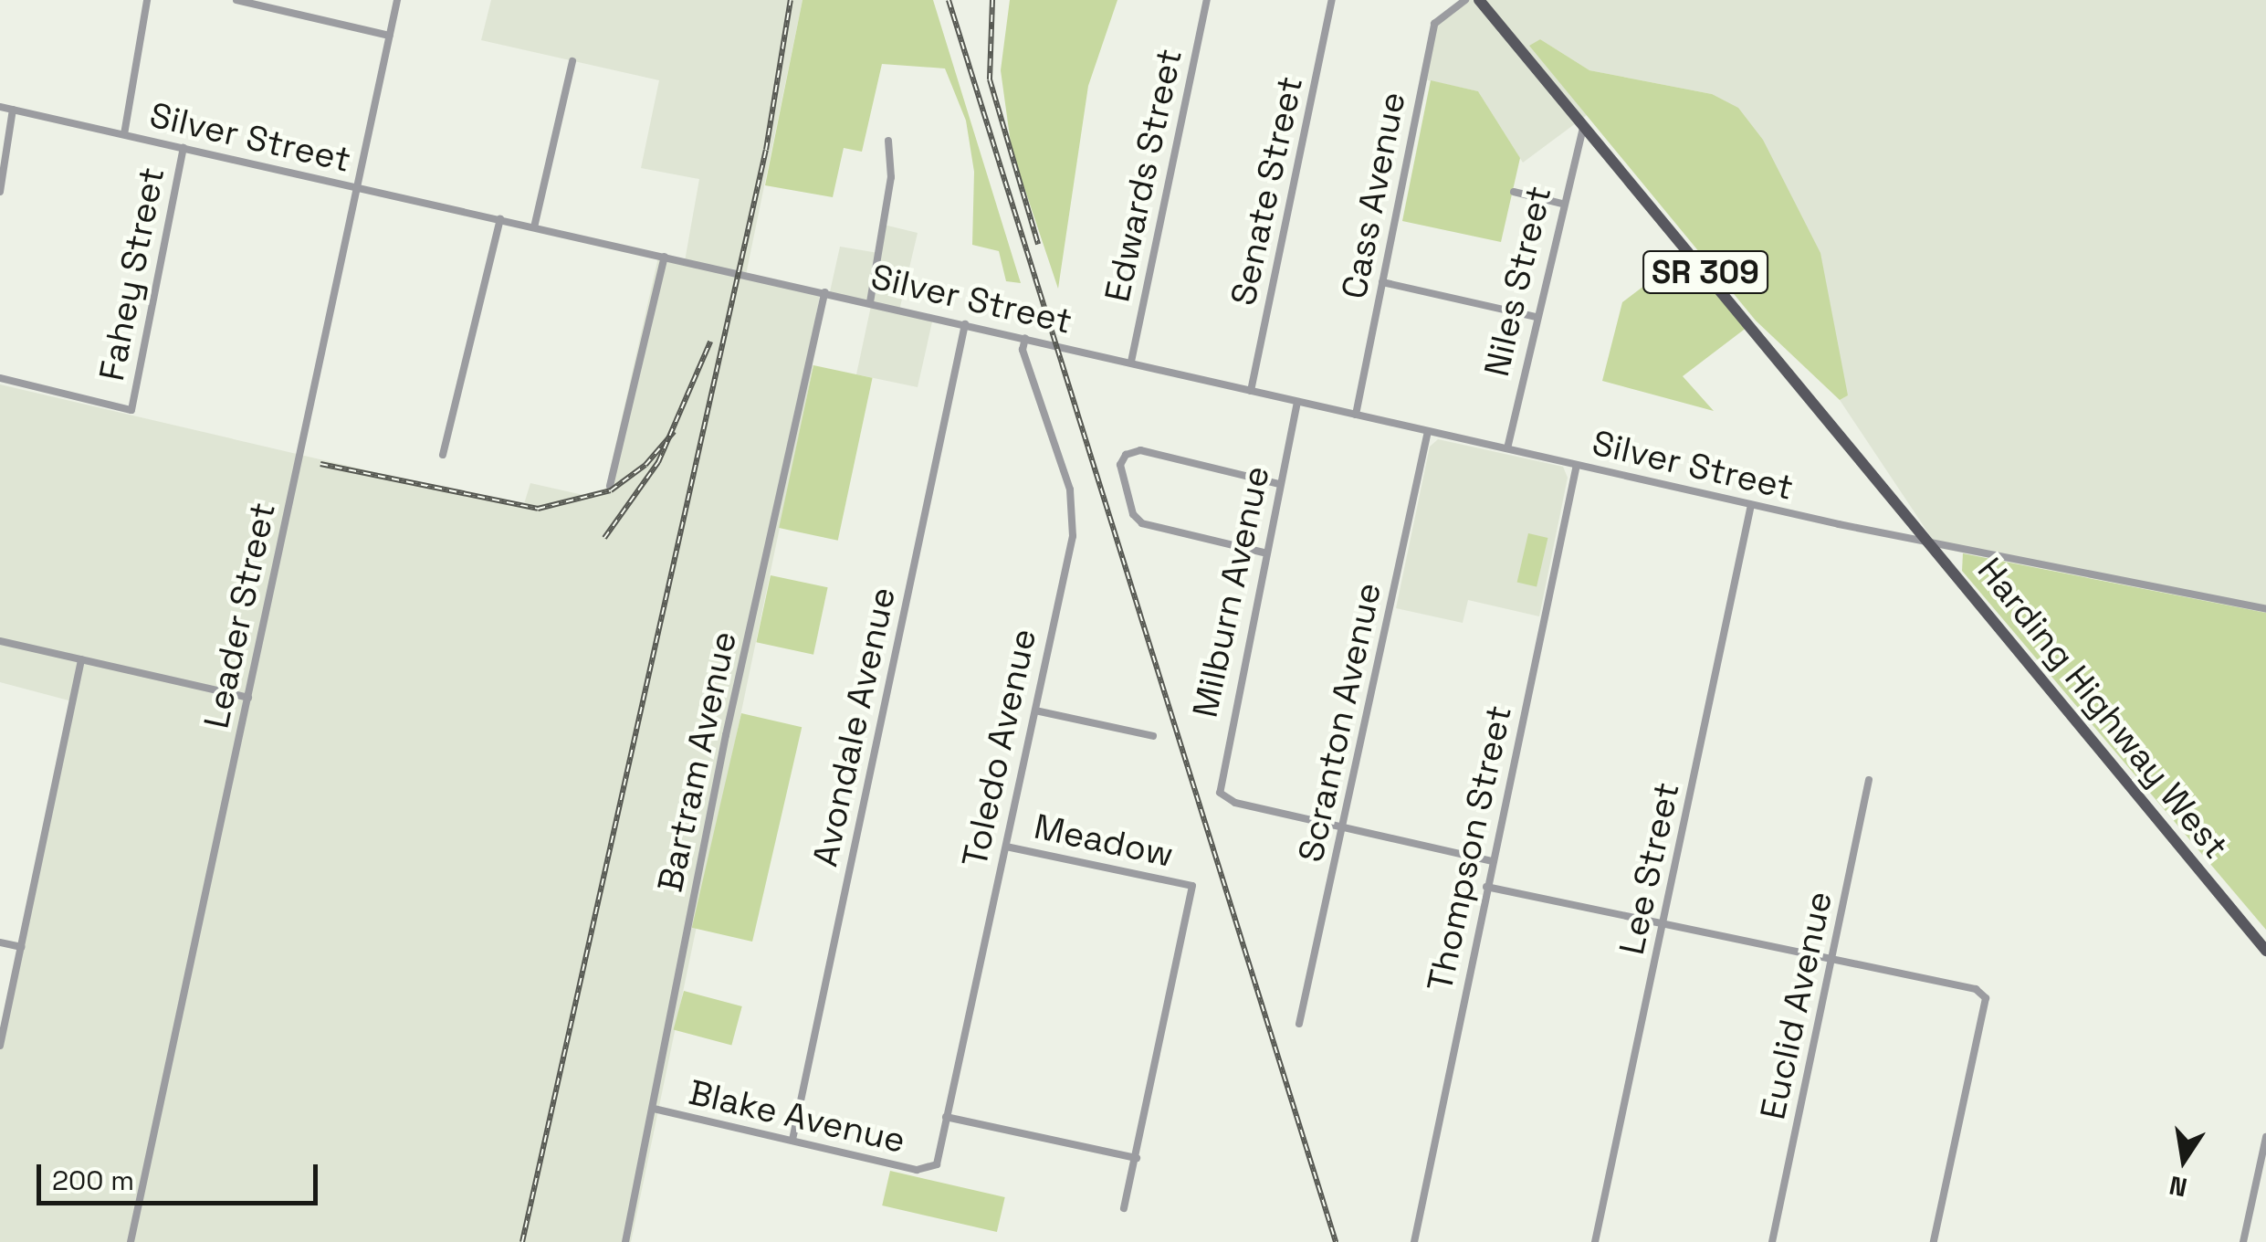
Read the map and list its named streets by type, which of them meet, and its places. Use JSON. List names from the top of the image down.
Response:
{
  "streets": {
    "main road": ["SR 309", "Harding Highway West"],
    "street": [
      "Silver Street",
      "Edwards Street",
      "Senate Street",
      "Cass Avenue",
      "Fahey Street",
      "Niles Street",
      "Milburn Avenue",
      "Leader Street",
      "Scranton Avenue",
      "Avondale Avenue",
      "Toledo Avenue",
      "Bartram Avenue",
      "Meadow",
      "Thompson Street",
      "Lee Street",
      "Euclid Avenue",
      "Blake Avenue"
    ]
  },
  "crossings": [
    ["Silver Street", "Edwards Street"],
    ["Silver Street", "Senate Street"],
    ["Silver Street", "Cass Avenue"],
    ["Silver Street", "SR 309"],
    ["Silver Street", "Fahey Street"],
    ["Silver Street", "Niles Street"],
    ["Silver Street", "Milburn Avenue"],
    ["Silver Street", "Leader Street"],
    ["Silver Street", "Harding Highway West"],
    ["Silver Street", "Scranton Avenue"],
    ["Silver Street", "Avondale Avenue"],
    ["Silver Street", "Toledo Avenue"],
    ["Silver Street", "Bartram Avenue"],
    ["Silver Street", "Thompson Street"],
    ["Silver Street", "Lee Street"],
    ["SR 309", "Niles Street"],
    ["SR 309", "Harding Highway West"],
    ["Milburn Avenue", "Scranton Avenue"],
    ["Avondale Avenue", "Blake Avenue"],
    ["Toledo Avenue", "Meadow"],
    ["Toledo Avenue", "Blake Avenue"],
    ["Bartram Avenue", "Blake Avenue"]
  ],
  "scale_bar": "200 m",
  "north": "bottom"
}
